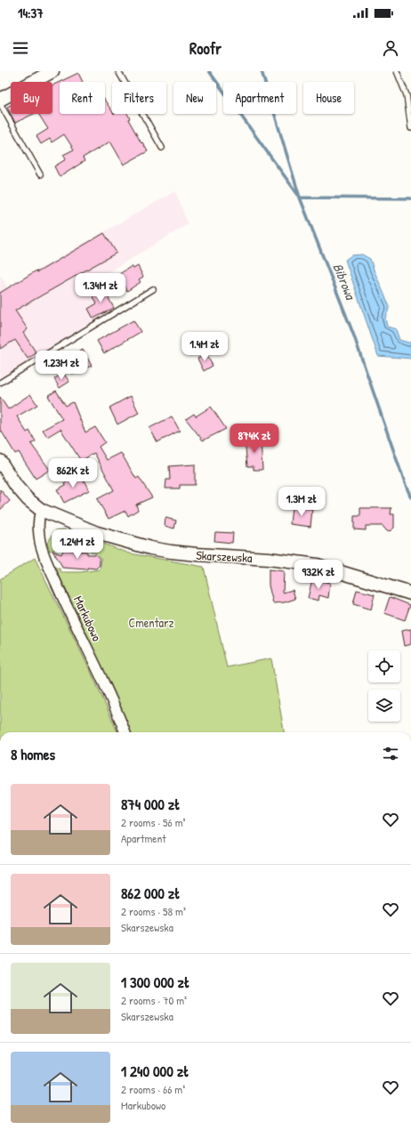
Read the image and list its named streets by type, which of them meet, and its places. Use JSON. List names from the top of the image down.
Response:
{
  "streets": {
    "street": ["Skarszewska", "Markubowo"]
  },
  "crossings": [
    ["Skarszewska", "Markubowo"]
  ],
  "water": ["Bibrowa"],
  "parks": ["Cmentarz"],
  "page": {
    "status": "14:37",
    "header": "Roofr",
    "chip": [
      "Buy",
      "Rent",
      "Filters",
      "New",
      "Apartment",
      "House"
    ],
    "price": [
      "1.34M zł",
      "1.4M zł",
      "1.23M zł",
      "874K zł",
      "862K zł",
      "1.3M zł",
      "1.24M zł",
      "932K zł"
    ],
    "heading": "8 homes",
    "list": [
      {
        "name": "874 000 zł",
        "note": "2 rooms · 56 m² · Apartment"
      },
      {
        "name": "862 000 zł",
        "note": "2 rooms · 58 m² · Skarszewska"
      },
      {
        "name": "1 300 000 zł",
        "note": "2 rooms · 70 m² · Skarszewska"
      },
      {
        "name": "1 240 000 zł",
        "note": "2 rooms · 66 m² · Markubowo"
      }
    ]
  }
}
